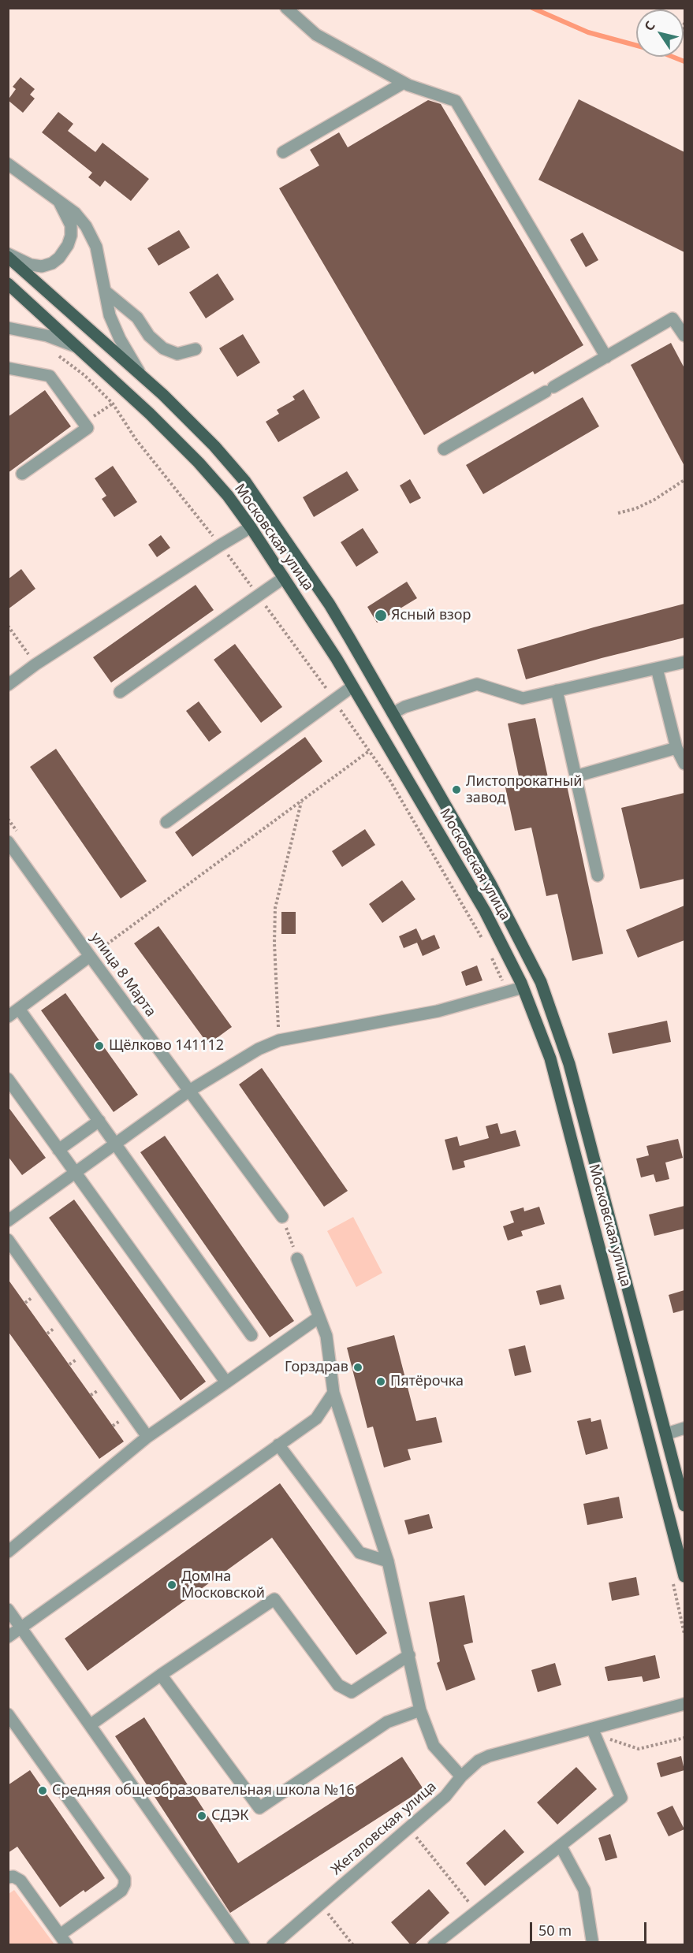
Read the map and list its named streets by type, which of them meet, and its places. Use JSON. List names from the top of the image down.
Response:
{
  "streets": {
    "main road": ["Московская улица"],
    "street": ["улица 8 Марта", "Жегаловская улица"]
  },
  "places": [
    "Ясный взор",
    "Листопрокатный завод",
    "Щёлково 141112",
    "Горздрав",
    "Пятёрочка",
    "Дом на Московской",
    "Средняя общеобразовательная школа №16",
    "СДЭК"
  ],
  "scale_bar": "50 m",
  "north": "top left"
}
